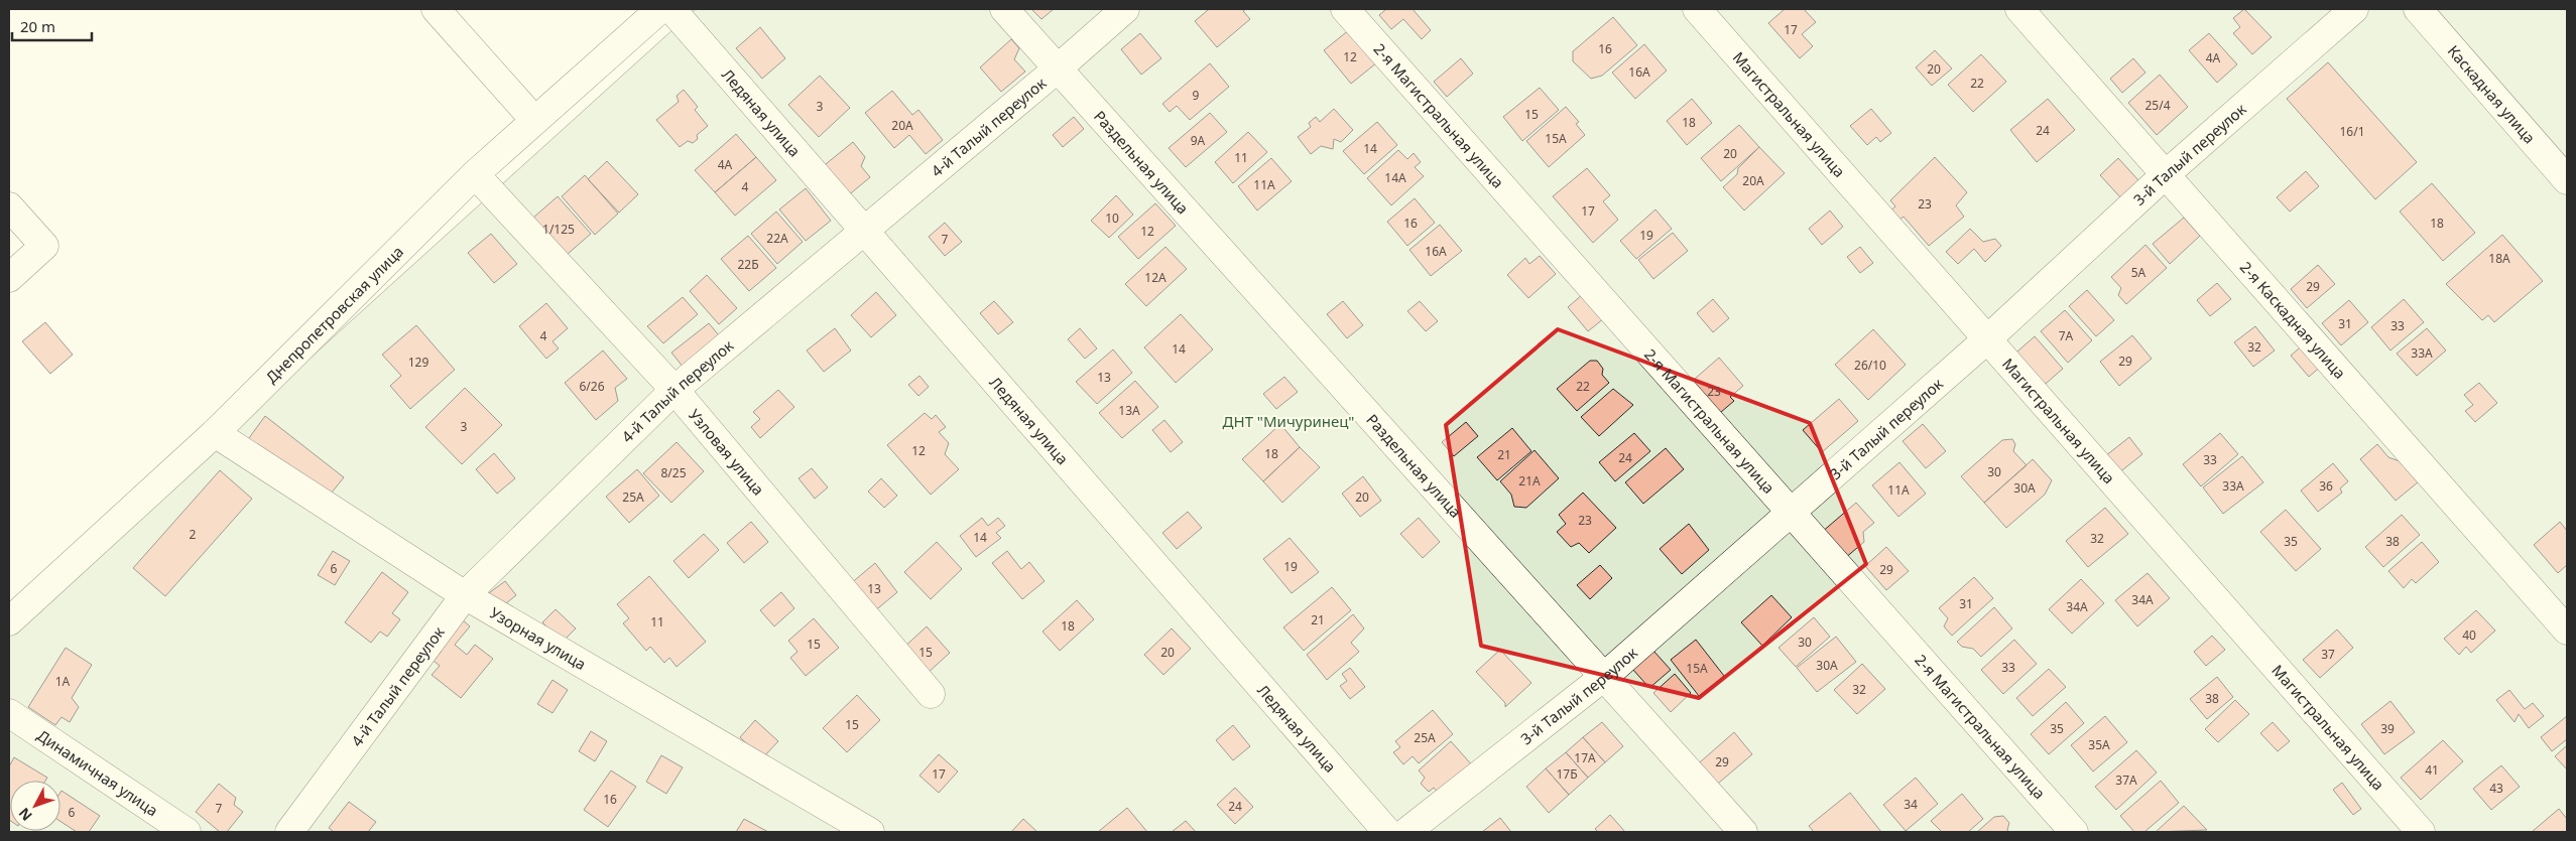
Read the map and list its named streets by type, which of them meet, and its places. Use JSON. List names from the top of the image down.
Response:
{
  "streets": {
    "street": [
      "Каскадная улица",
      "Ледяная улица",
      "Магистральная улица",
      "2-я Магистральная улица",
      "4-й Талый переулок",
      "3-й Талый переулок",
      "Раздельная улица",
      "Днепропетровская улица",
      "2-я Каскадная улица",
      "Узловая улица",
      "Узорная улица",
      "Динамичная улица"
    ]
  },
  "crossings": [
    ["Ледяная улица", "4-й Талый переулок"],
    ["Магистральная улица", "3-й Талый переулок"],
    ["2-я Магистральная улица", "3-й Талый переулок"],
    ["4-й Талый переулок", "Раздельная улица"],
    ["4-й Талый переулок", "Узловая улица"],
    ["4-й Талый переулок", "Узорная улица"],
    ["3-й Талый переулок", "Раздельная улица"],
    ["3-й Талый переулок", "2-я Каскадная улица"],
    ["Днепропетровская улица", "Узловая улица"],
    ["Днепропетровская улица", "Узорная улица"]
  ],
  "parks": ["ДНТ \"Мичуринец\""],
  "house_numbers": [
    "17",
    "16",
    "12",
    "4А",
    "20",
    "16А",
    "22",
    "9",
    "25/4",
    "3",
    "15",
    "18",
    "20А",
    "24",
    "16/1",
    "15А",
    "9А",
    "14",
    "20",
    "11",
    "4А",
    "14А",
    "20А",
    "11А",
    "4",
    "23",
    "17",
    "10",
    "16",
    "18",
    "1/125",
    "12",
    "19",
    "22А",
    "7",
    "16А",
    "18А",
    "22Б",
    "5А",
    "12А",
    "29",
    "31",
    "33",
    "4",
    "7А",
    "32",
    "14",
    "33А",
    "29",
    "129",
    "26/10",
    "13",
    "6/26",
    "22",
    "23",
    "13А",
    "3",
    "12",
    "18",
    "21",
    "24",
    "33",
    "30",
    "8/25",
    "21А",
    "33А",
    "36",
    "30А",
    "11А",
    "25А",
    "20",
    "23",
    "2",
    "14",
    "32",
    "35",
    "38",
    "19",
    "6",
    "29",
    "13",
    "34А",
    "31",
    "34А",
    "21",
    "11",
    "18",
    "40",
    "30",
    "15",
    "15",
    "20",
    "37",
    "30А",
    "33",
    "15А",
    "1А",
    "32",
    "38",
    "15",
    "35",
    "39",
    "25А",
    "35А",
    "17А",
    "29",
    "41",
    "17",
    "17Б",
    "37А",
    "43",
    "16",
    "34",
    "24",
    "7",
    "6"
  ],
  "scale_bar": "20 m",
  "north": "bottom left"
}
